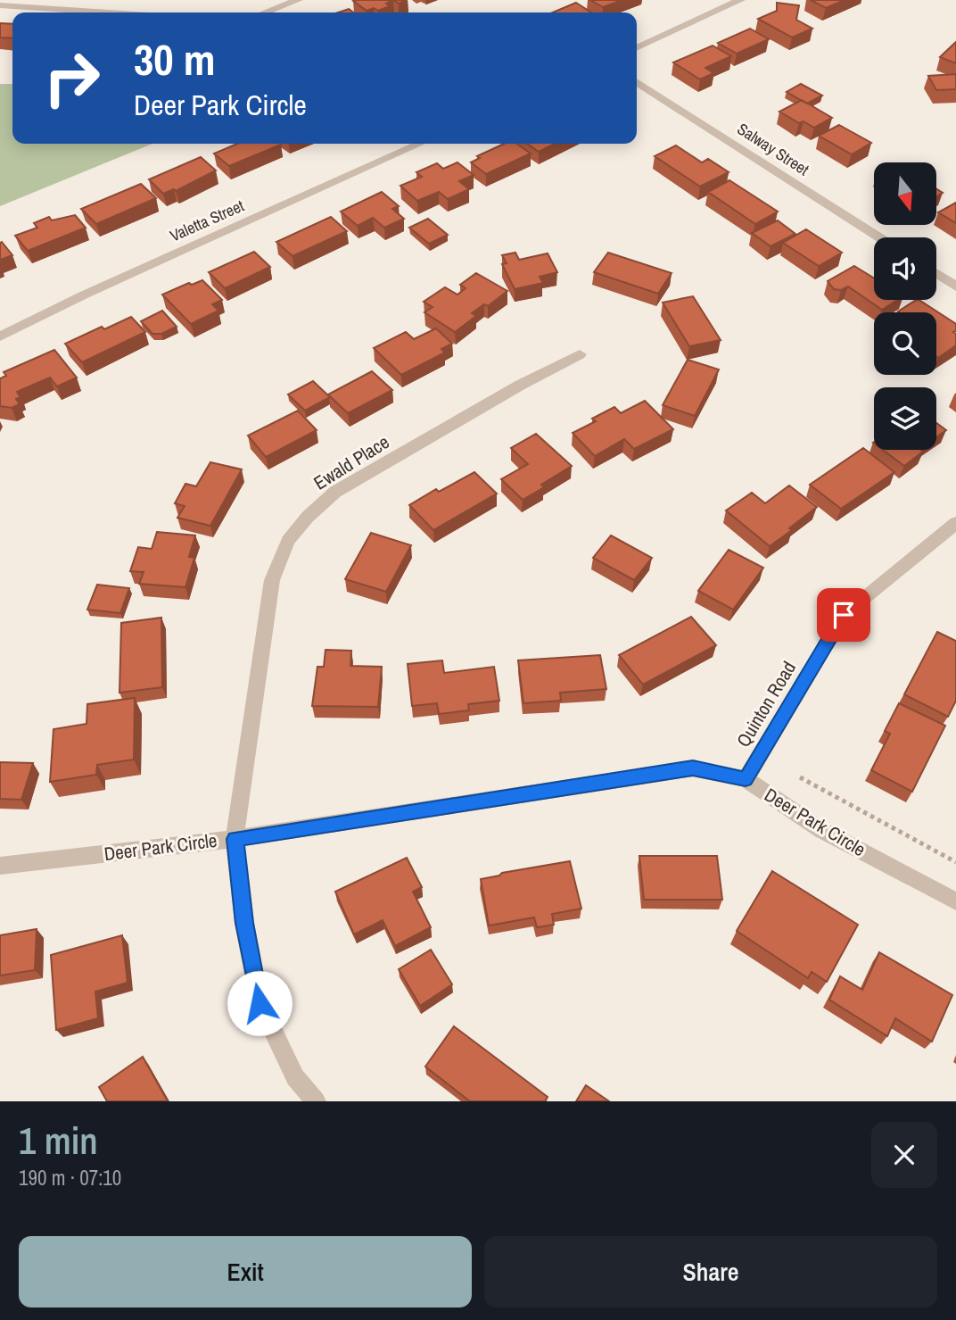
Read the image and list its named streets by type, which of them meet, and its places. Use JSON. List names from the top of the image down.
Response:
{
  "streets": {
    "street": [
      "Salway Street",
      "Valetta Street",
      "Ewald Place",
      "Quinton Road",
      "Deer Park Circle"
    ]
  },
  "crossings": [
    ["Ewald Place", "Deer Park Circle"],
    ["Quinton Road", "Deer Park Circle"]
  ],
  "north": "bottom",
  "page": {
    "turn": ["30 m", "Deer Park Circle"],
    "heading": ["1 min", "190 m · 07:10"],
    "buttons": ["Exit", "Share"]
  }
}
